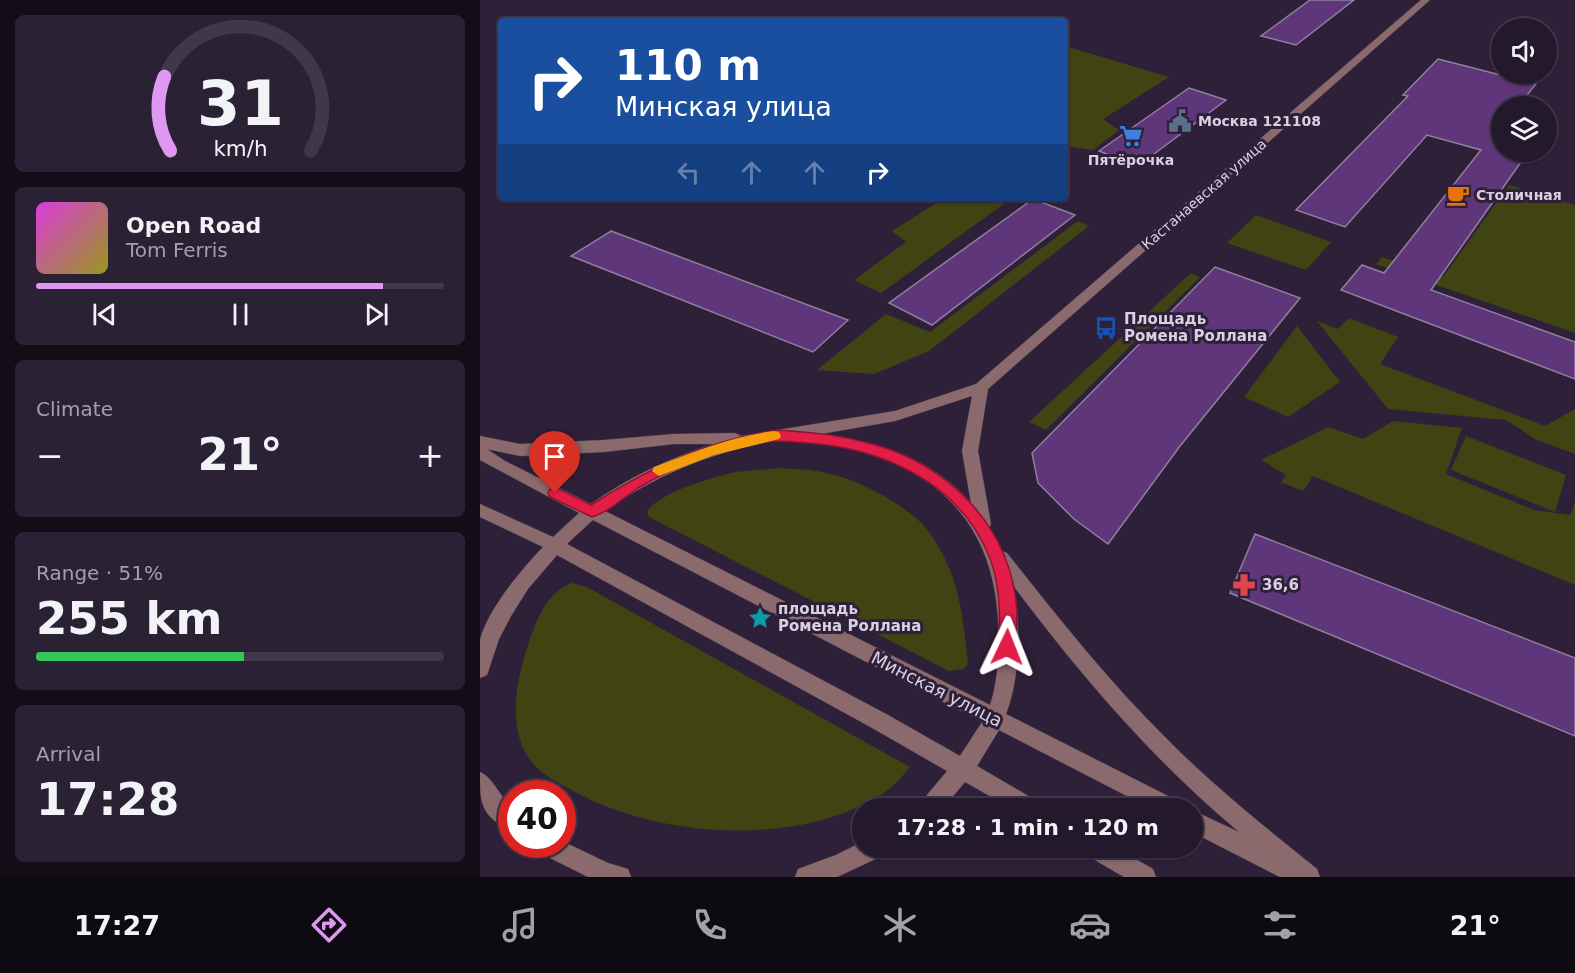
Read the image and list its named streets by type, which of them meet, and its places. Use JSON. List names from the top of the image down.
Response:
{
  "streets": {
    "street": ["Кастанаевская улица", "Минская улица"]
  },
  "crossings": [
    ["Кастанаевская улица", "Минская улица"]
  ],
  "places": {
    "public building": ["Москва 121108"],
    "supermarket": ["Пятёрочка"],
    "cafe": ["Столичная"],
    "bus stop": ["Площадь Ромена Роллана"],
    "pharmacy": ["36,6"],
    "place": ["площадь Ромена Роллана"]
  },
  "page": {
    "turn": ["110 m", "Минская улица"],
    "song": ["Open Road", "Tom Ferris"],
    "tile": [
      "Climate",
      ["Range · 51%", "255 km"],
      ["Arrival", "17:28"]
    ],
    "heat": ["−", "21°", "+"],
    "limit": "40",
    "trip": "17:28 · 1 min · 120 m",
    "tabs": ["17:27", "21°"],
    "gauge": ["31", "km/h"]
  }
}
